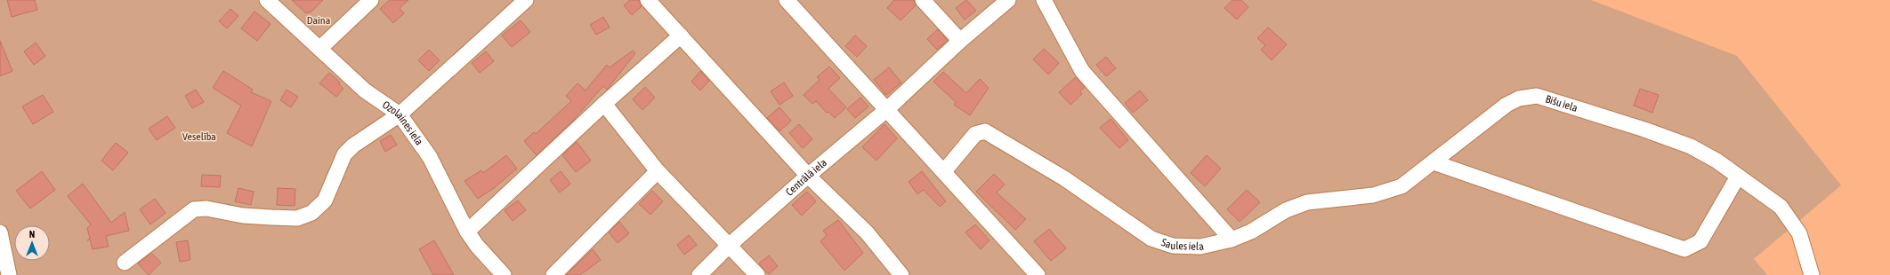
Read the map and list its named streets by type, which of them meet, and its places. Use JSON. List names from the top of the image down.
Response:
{
  "streets": {
    "street": [
      "Bišu iela",
      "Ozolaines iela",
      "Centrālā iela",
      "Saules iela"
    ]
  },
  "crossings": [
    ["Bišu iela", "Saules iela"]
  ],
  "parks": ["Daina", "Veselība"],
  "north": "top"
}
